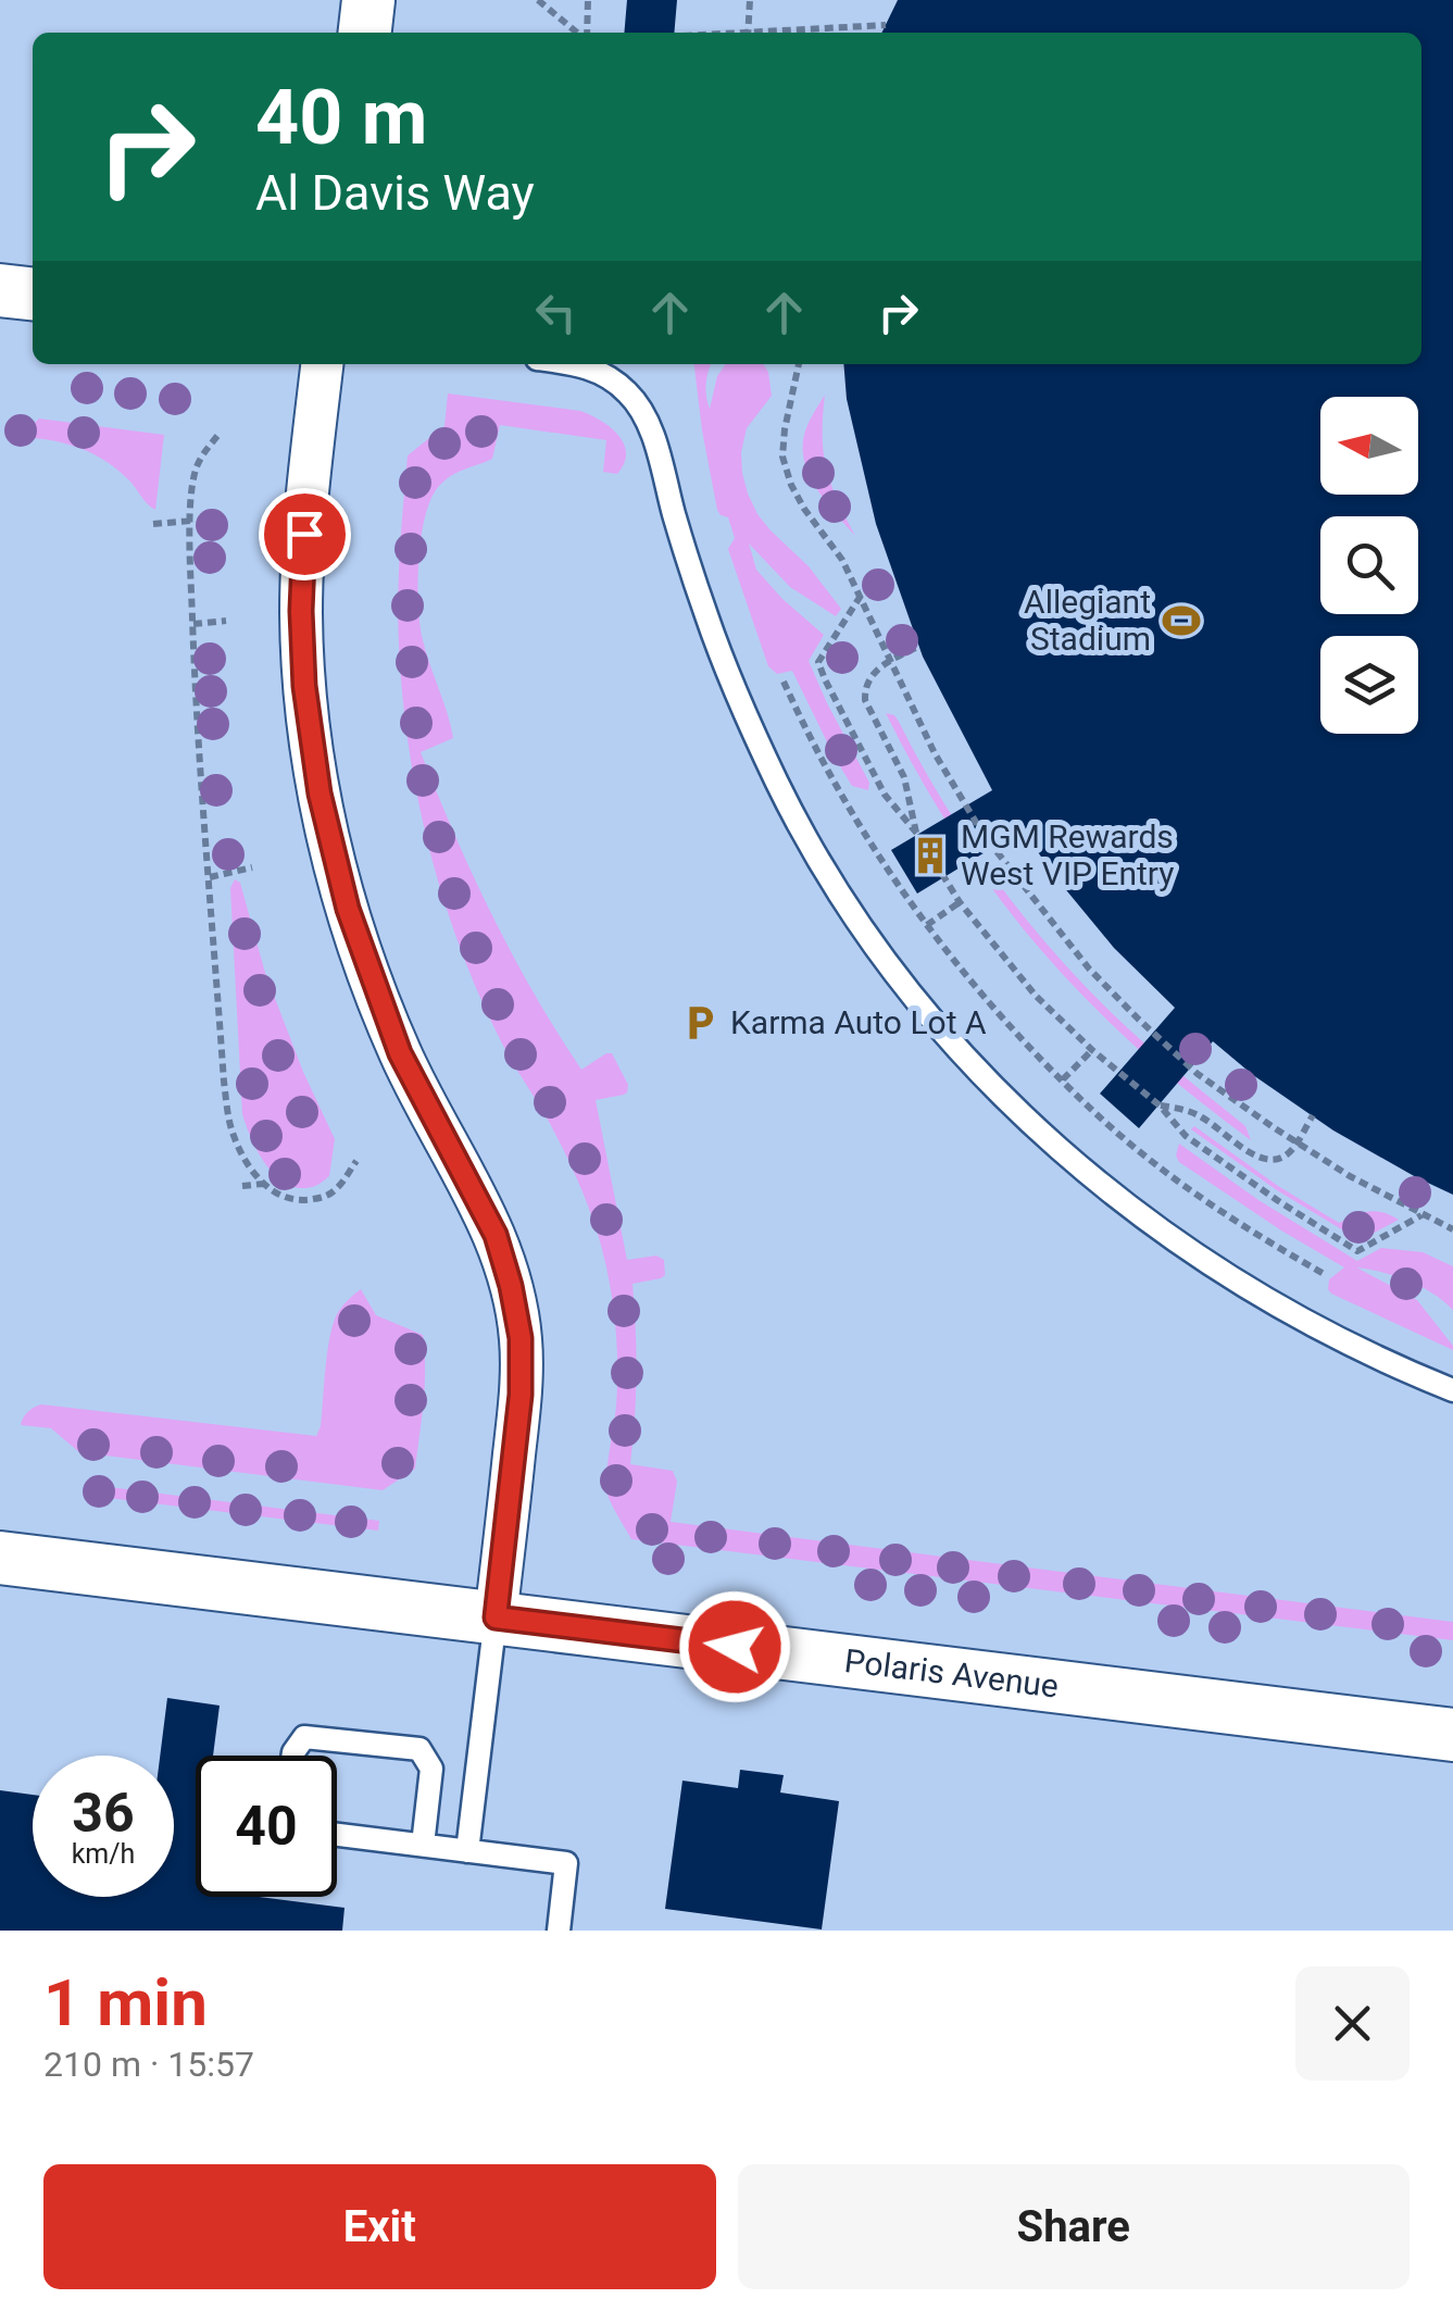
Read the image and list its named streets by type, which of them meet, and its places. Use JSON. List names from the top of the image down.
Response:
{
  "streets": {
    "street": ["Polaris Avenue"]
  },
  "places": {
    "sports": ["Allegiant Stadium"],
    "building": ["MGM Rewards West VIP Entry"],
    "parking": ["Karma Auto Lot A"]
  },
  "north": "left",
  "page": {
    "turn": ["40 m", "Al Davis Way"],
    "speed": "36 km/h",
    "limit": "40",
    "heading": ["1 min", "210 m · 15:57"],
    "buttons": ["Exit", "Share"]
  }
}
